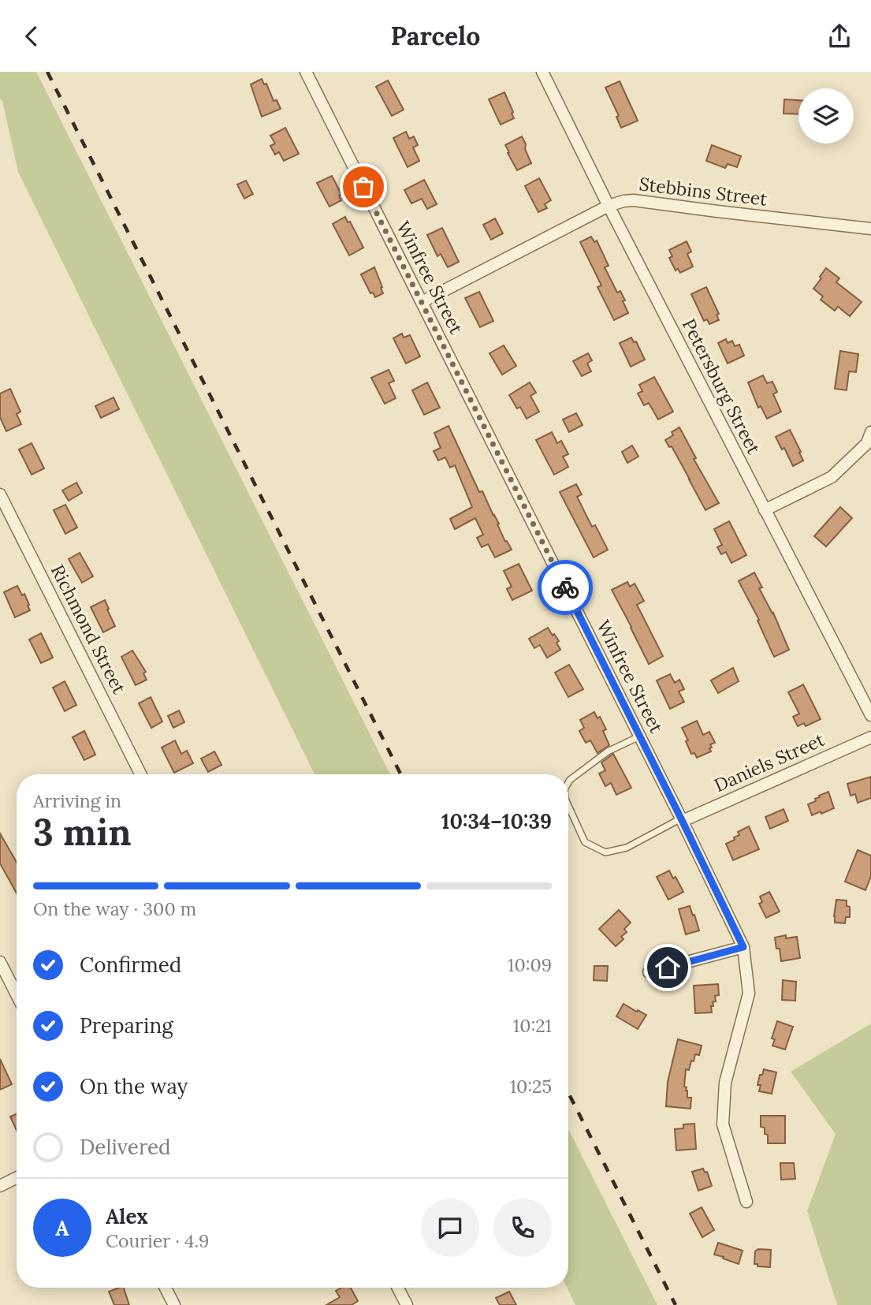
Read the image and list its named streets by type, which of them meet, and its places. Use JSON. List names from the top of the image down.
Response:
{
  "streets": {
    "street": [
      "Stebbins Street",
      "Winfree Street",
      "Petersburg Street",
      "Richmond Street",
      "Daniels Street"
    ]
  },
  "crossings": [
    ["Stebbins Street", "Winfree Street"],
    ["Stebbins Street", "Petersburg Street"],
    ["Winfree Street", "Daniels Street"]
  ],
  "page": {
    "header": "Parcelo",
    "heading": ["3 min", "Arriving in", "10:34–10:39"],
    "panel": ["Alex", "Courier · 4.9"],
    "bar": "On the way · 300 m",
    "list": [
      ["Confirmed", "10:09"],
      ["Preparing", "10:21"],
      ["On the way", "10:25"],
      "Delivered"
    ],
    "round": "A"
  }
}
